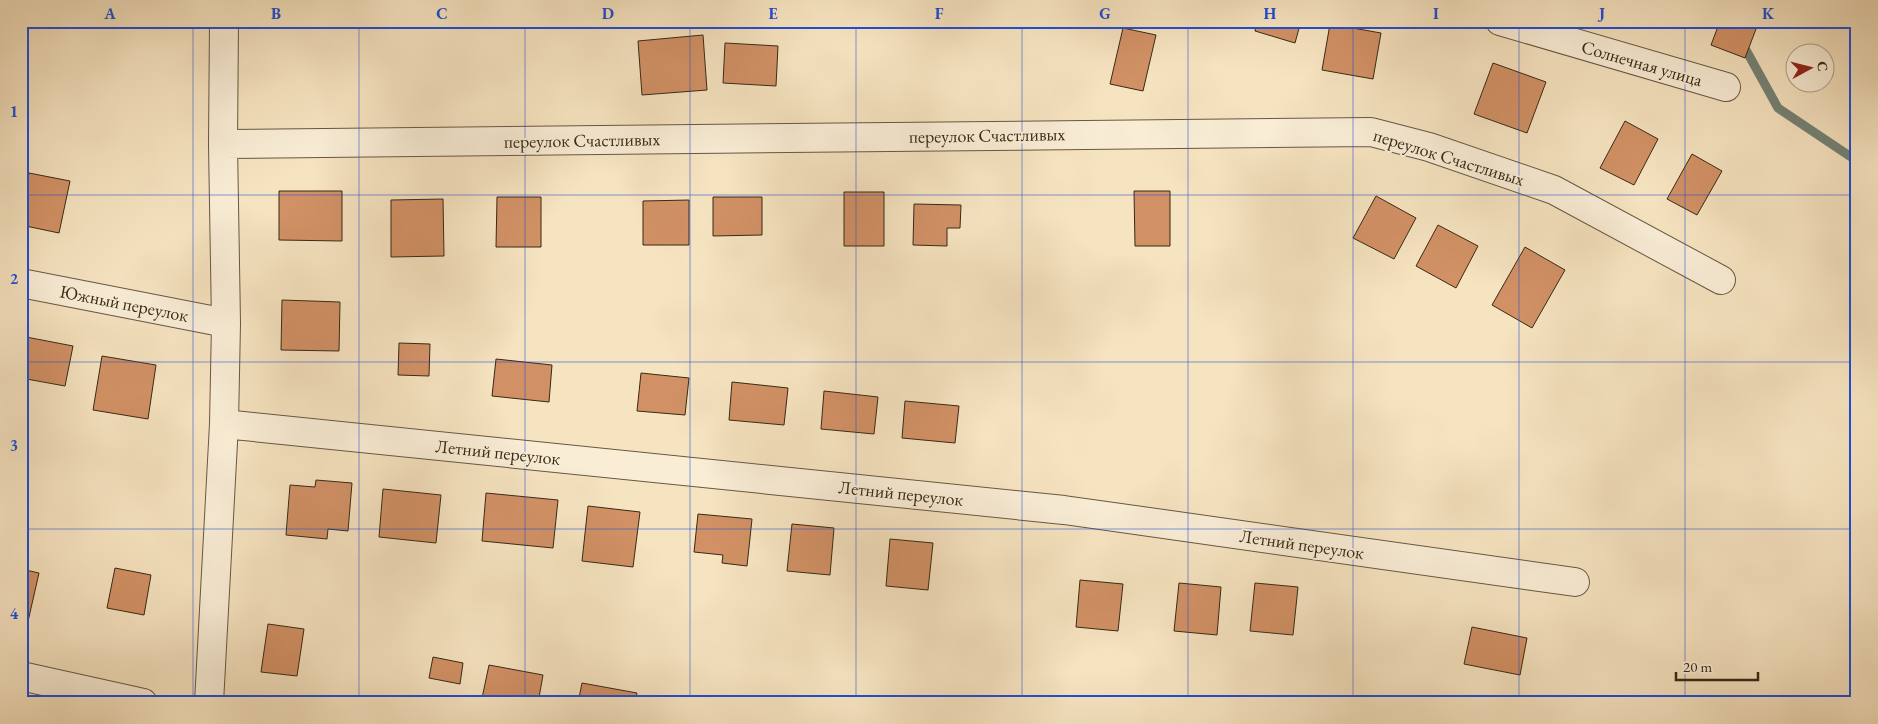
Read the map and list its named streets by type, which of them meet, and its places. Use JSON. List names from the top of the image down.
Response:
{
  "streets": {
    "street": [
      "Солнечная улица",
      "переулок Счастливых",
      "Южный переулок",
      "Летний переулок"
    ]
  },
  "scale_bar": "20 m",
  "north": "right",
  "grid": {
    "columns": [
      "A",
      "B",
      "C",
      "D",
      "E",
      "F",
      "G",
      "H",
      "I",
      "J",
      "K"
    ],
    "rows": [
      "1",
      "2",
      "3",
      "4"
    ]
  }
}
